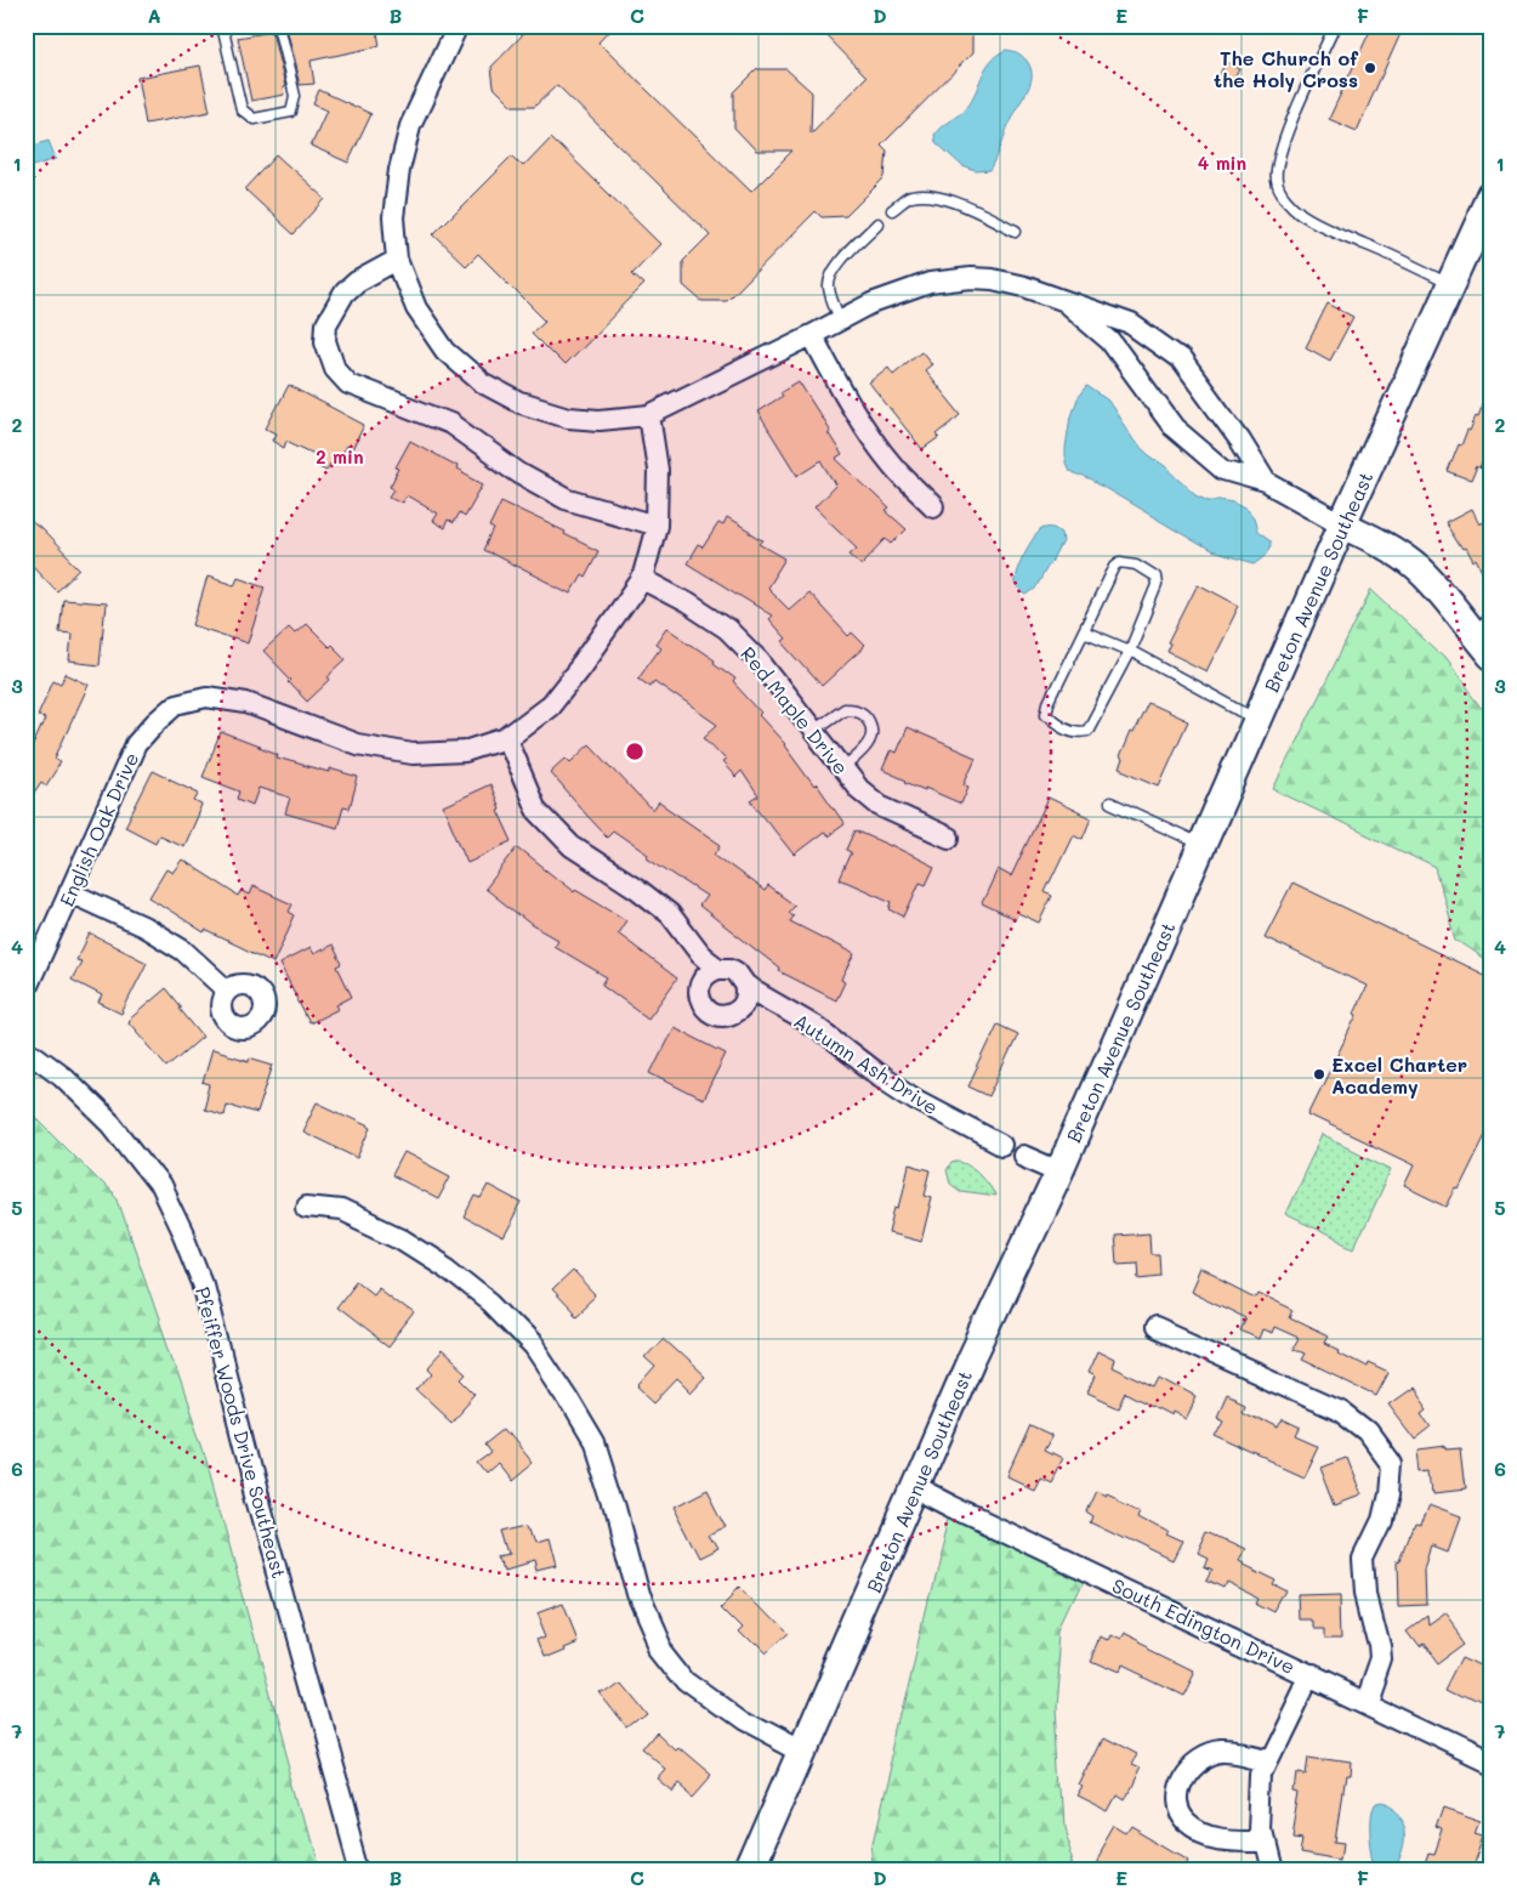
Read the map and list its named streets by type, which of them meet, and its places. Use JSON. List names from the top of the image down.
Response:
{
  "streets": {
    "main road": ["Breton Avenue Southeast"],
    "street": [
      "Red Maple Drive",
      "English Oak Drive",
      "Autumn Ash Drive",
      "Pfeiffer Woods Drive Southeast",
      "South Edington Drive"
    ]
  },
  "crossings": [
    ["Breton Avenue Southeast", "South Edington Drive"],
    ["Red Maple Drive", "English Oak Drive"],
    ["English Oak Drive", "Autumn Ash Drive"]
  ],
  "places": ["The Church of the Holy Cross", "Excel Charter Academy"],
  "grid": {
    "columns": [
      "A",
      "B",
      "C",
      "D",
      "E",
      "F"
    ],
    "rows": [
      "1",
      "2",
      "3",
      "4",
      "5",
      "6",
      "7"
    ]
  },
  "rings": ["4 min", "2 min"]
}
